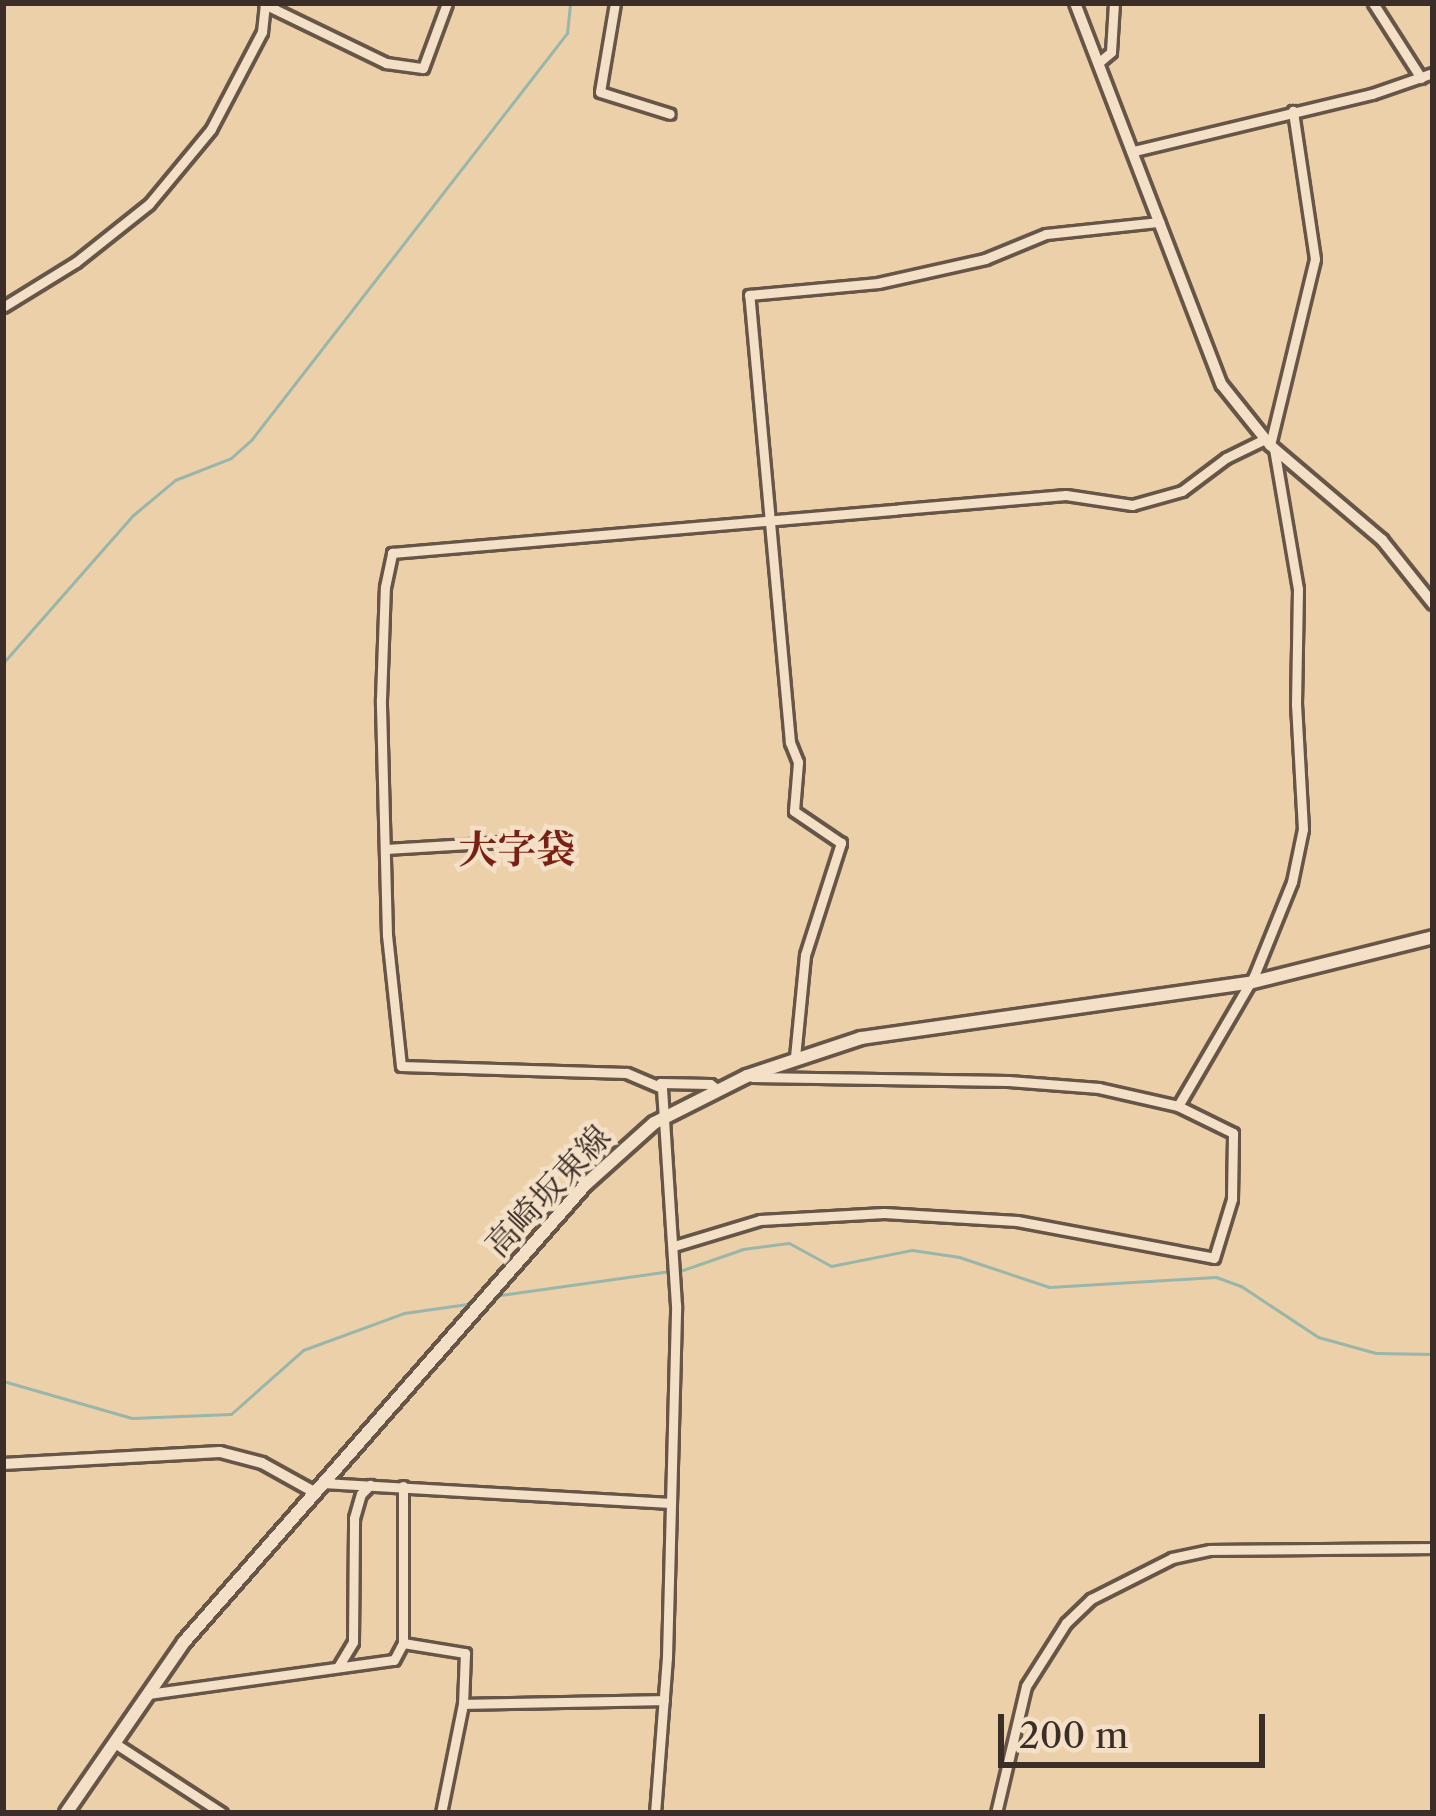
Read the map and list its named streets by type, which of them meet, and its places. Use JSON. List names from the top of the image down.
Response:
{
  "streets": {
    "main road": ["高崎坂東線"]
  },
  "districts": ["大字袋"],
  "scale_bar": "200 m"
}
